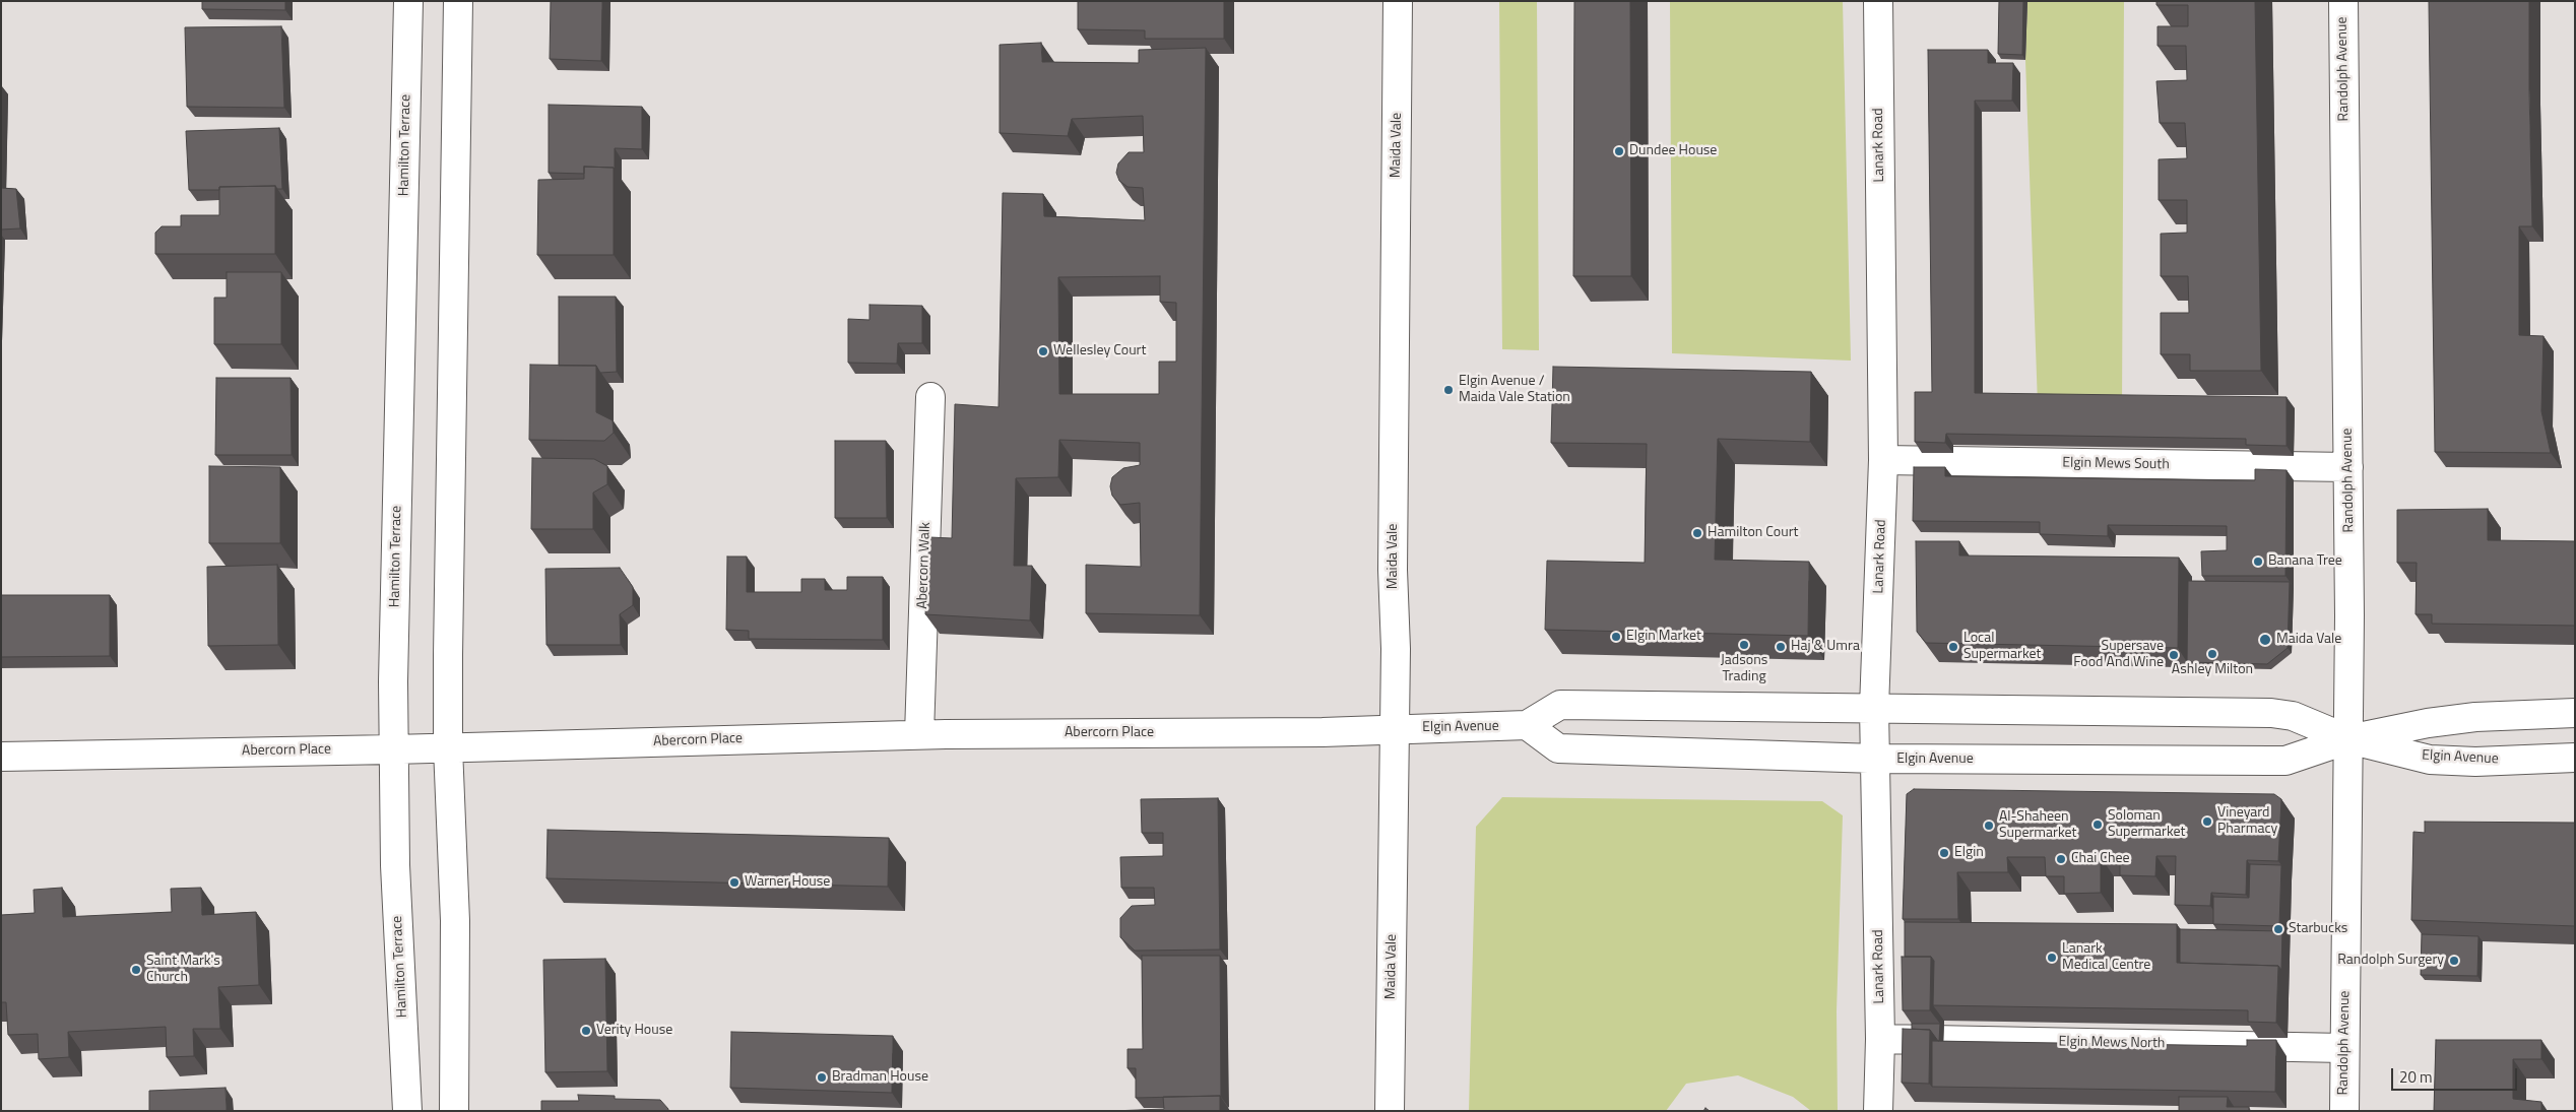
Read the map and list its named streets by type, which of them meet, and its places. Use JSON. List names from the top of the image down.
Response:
{
  "streets": {
    "street": [
      "Randolph Avenue",
      "Hamilton Terrace",
      "Maida Vale",
      "Lanark Road",
      "Elgin Mews South",
      "Abercorn Walk",
      "Elgin Avenue",
      "Abercorn Place",
      "Elgin Mews North"
    ]
  },
  "crossings": [
    ["Randolph Avenue", "Elgin Mews South"],
    ["Randolph Avenue", "Elgin Avenue"],
    ["Randolph Avenue", "Elgin Mews North"],
    ["Hamilton Terrace", "Abercorn Place"],
    ["Maida Vale", "Elgin Avenue"],
    ["Maida Vale", "Abercorn Place"],
    ["Lanark Road", "Elgin Mews South"],
    ["Lanark Road", "Elgin Avenue"],
    ["Lanark Road", "Elgin Mews North"],
    ["Abercorn Walk", "Abercorn Place"],
    ["Elgin Avenue", "Abercorn Place"]
  ],
  "places": [
    "Dundee House",
    "Wellesley Court",
    "Elgin Avenue / Maida Vale Station",
    "Hamilton Court",
    "Banana Tree",
    "Elgin Market",
    "Maida Vale",
    "Jadsons Trading",
    "Haj & Umra",
    "Local Supermarket",
    "Ashley Milton",
    "Supersave Food And Wine",
    "Vineyard Pharmacy",
    "Soloman Supermarket",
    "Al-Shaheen Supermarket",
    "Elgin",
    "Chai Chee",
    "Warner House",
    "Starbucks",
    "Lanark Medical Centre",
    "Randolph Surgery",
    "Saint Mark's Church",
    "Verity House",
    "Bradman House"
  ],
  "scale_bar": "20 m"
}
